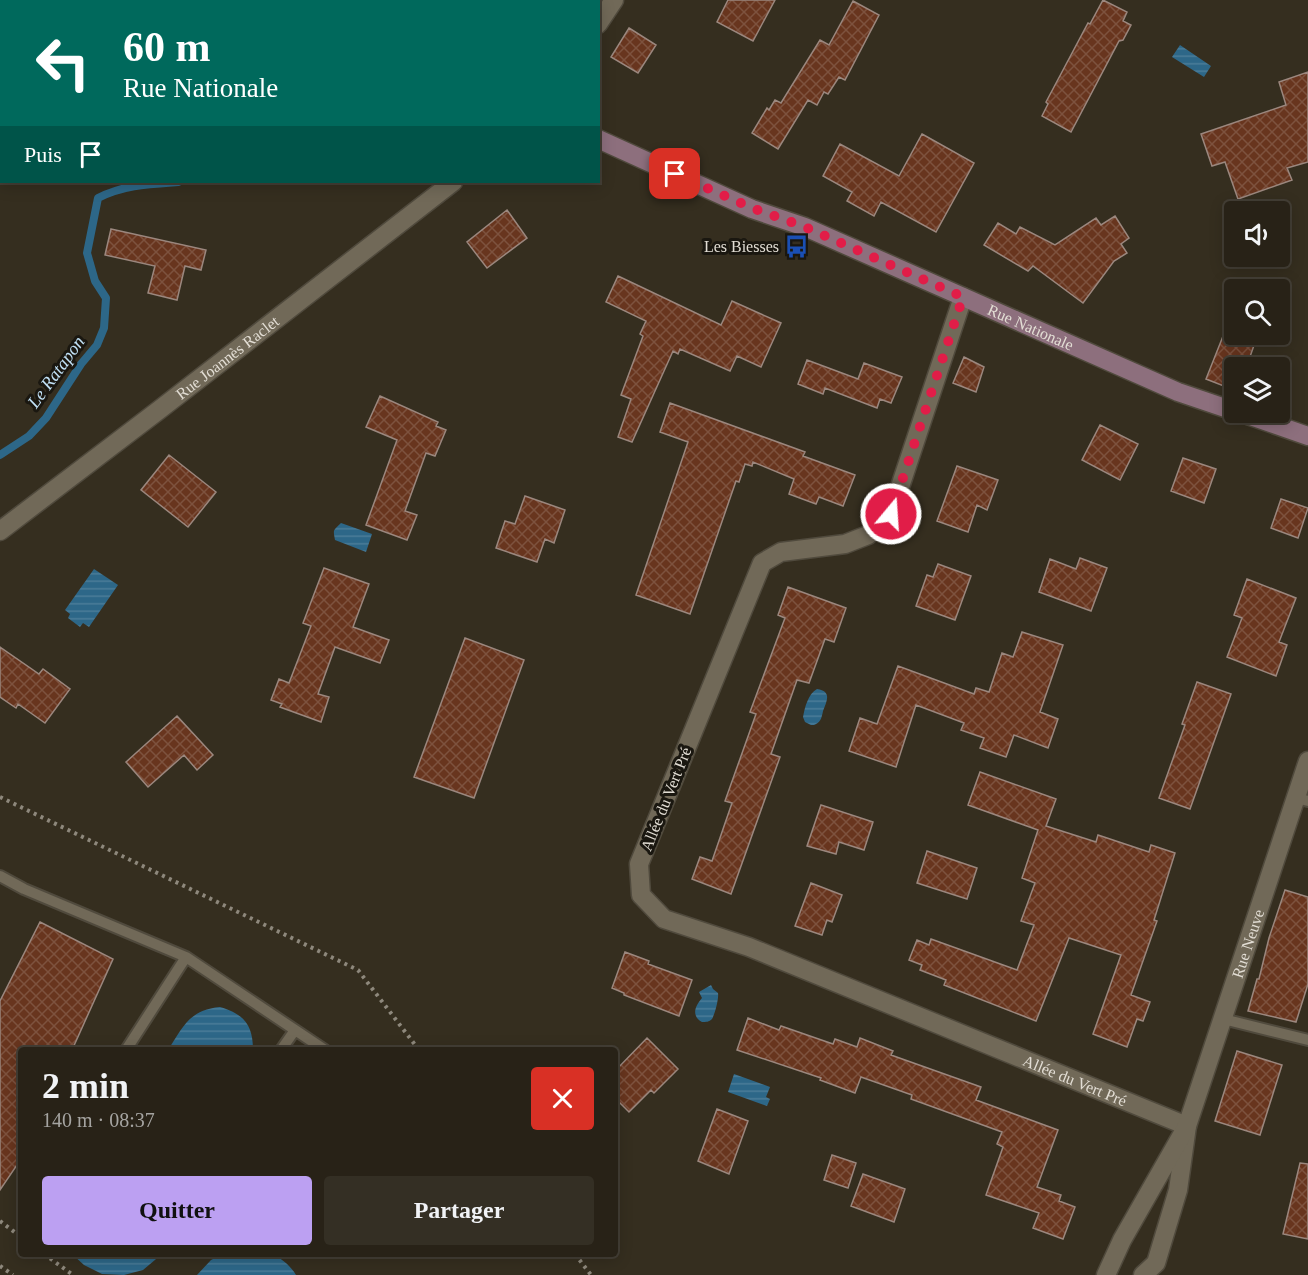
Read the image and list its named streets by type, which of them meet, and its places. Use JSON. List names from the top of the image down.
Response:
{
  "streets": {
    "main road": ["Rue Nationale"],
    "street": ["Rue Joannès Raclet", "Allée du Vert Pré", "Rue Neuve"]
  },
  "crossings": [
    ["Rue Nationale", "Allée du Vert Pré"],
    ["Allée du Vert Pré", "Rue Neuve"]
  ],
  "water": ["Le Ratapon"],
  "places": {
    "bus stop": ["Les Biesses"]
  },
  "page": {
    "turn": ["60 m", "Rue Nationale"],
    "then": "Puis",
    "heading": ["2 min", "140 m · 08:37"],
    "buttons": ["Quitter", "Partager"]
  }
}
